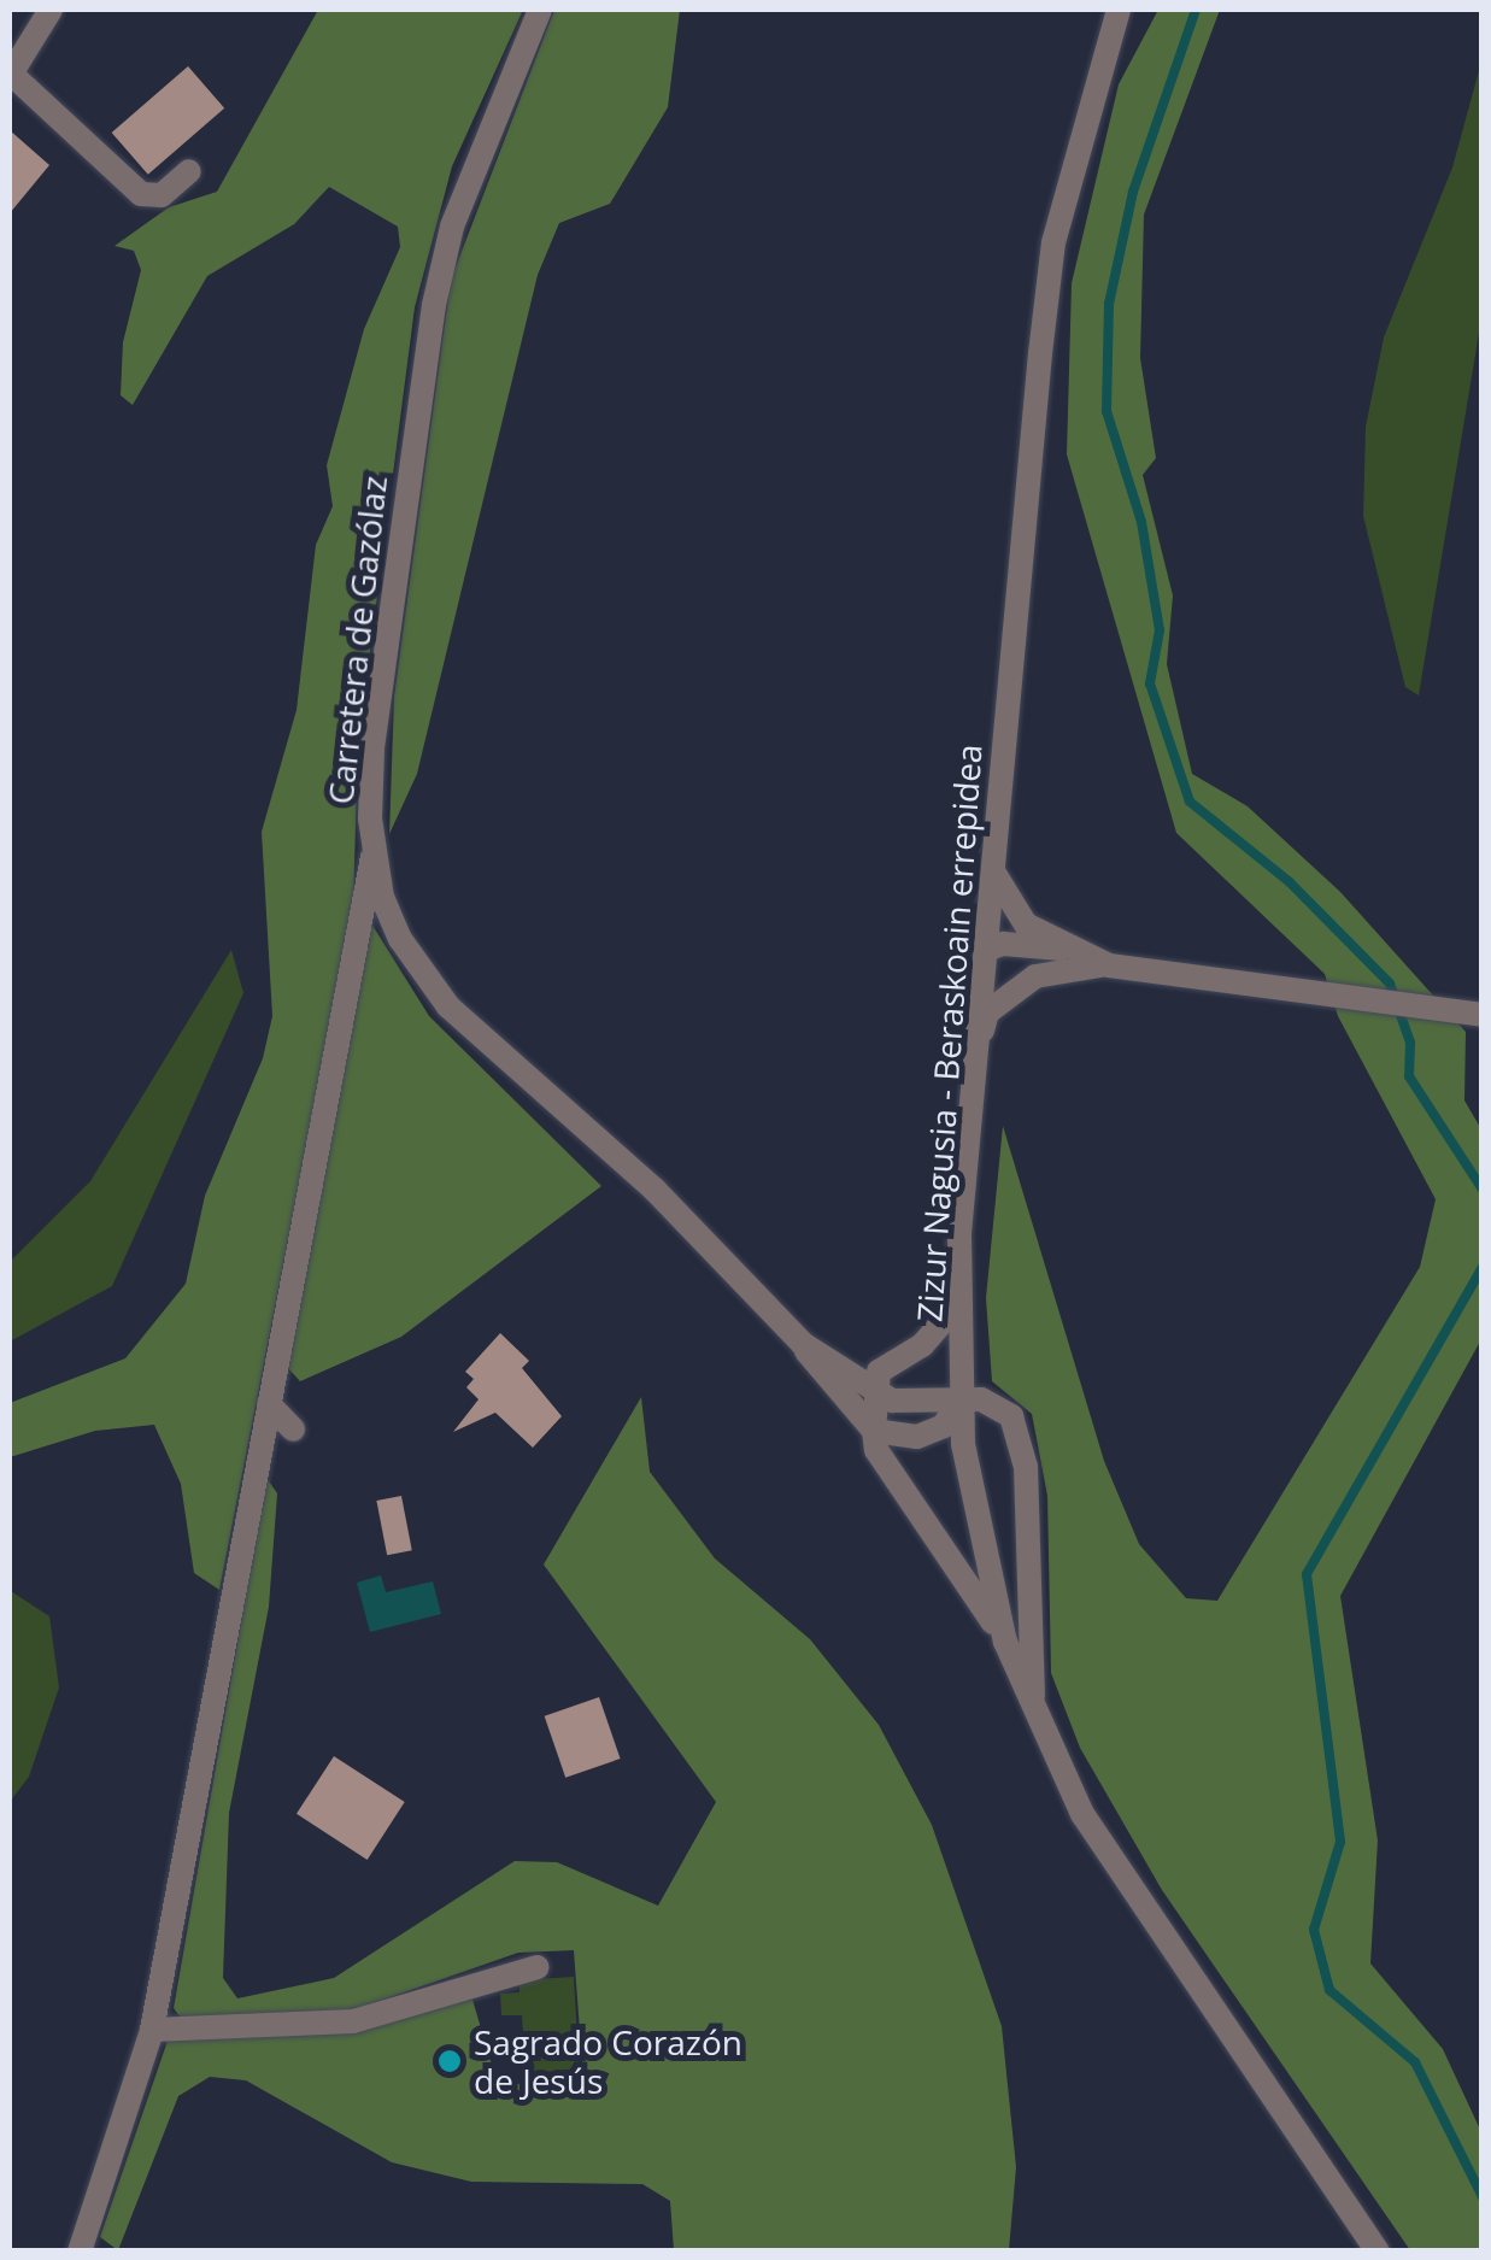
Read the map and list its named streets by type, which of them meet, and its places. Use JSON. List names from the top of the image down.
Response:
{
  "streets": {
    "street": ["Carretera de Gazólaz", "Zizur Nagusia - Beraskoain errepidea"]
  },
  "places": ["Sagrado Corazón de Jesús"]
}
